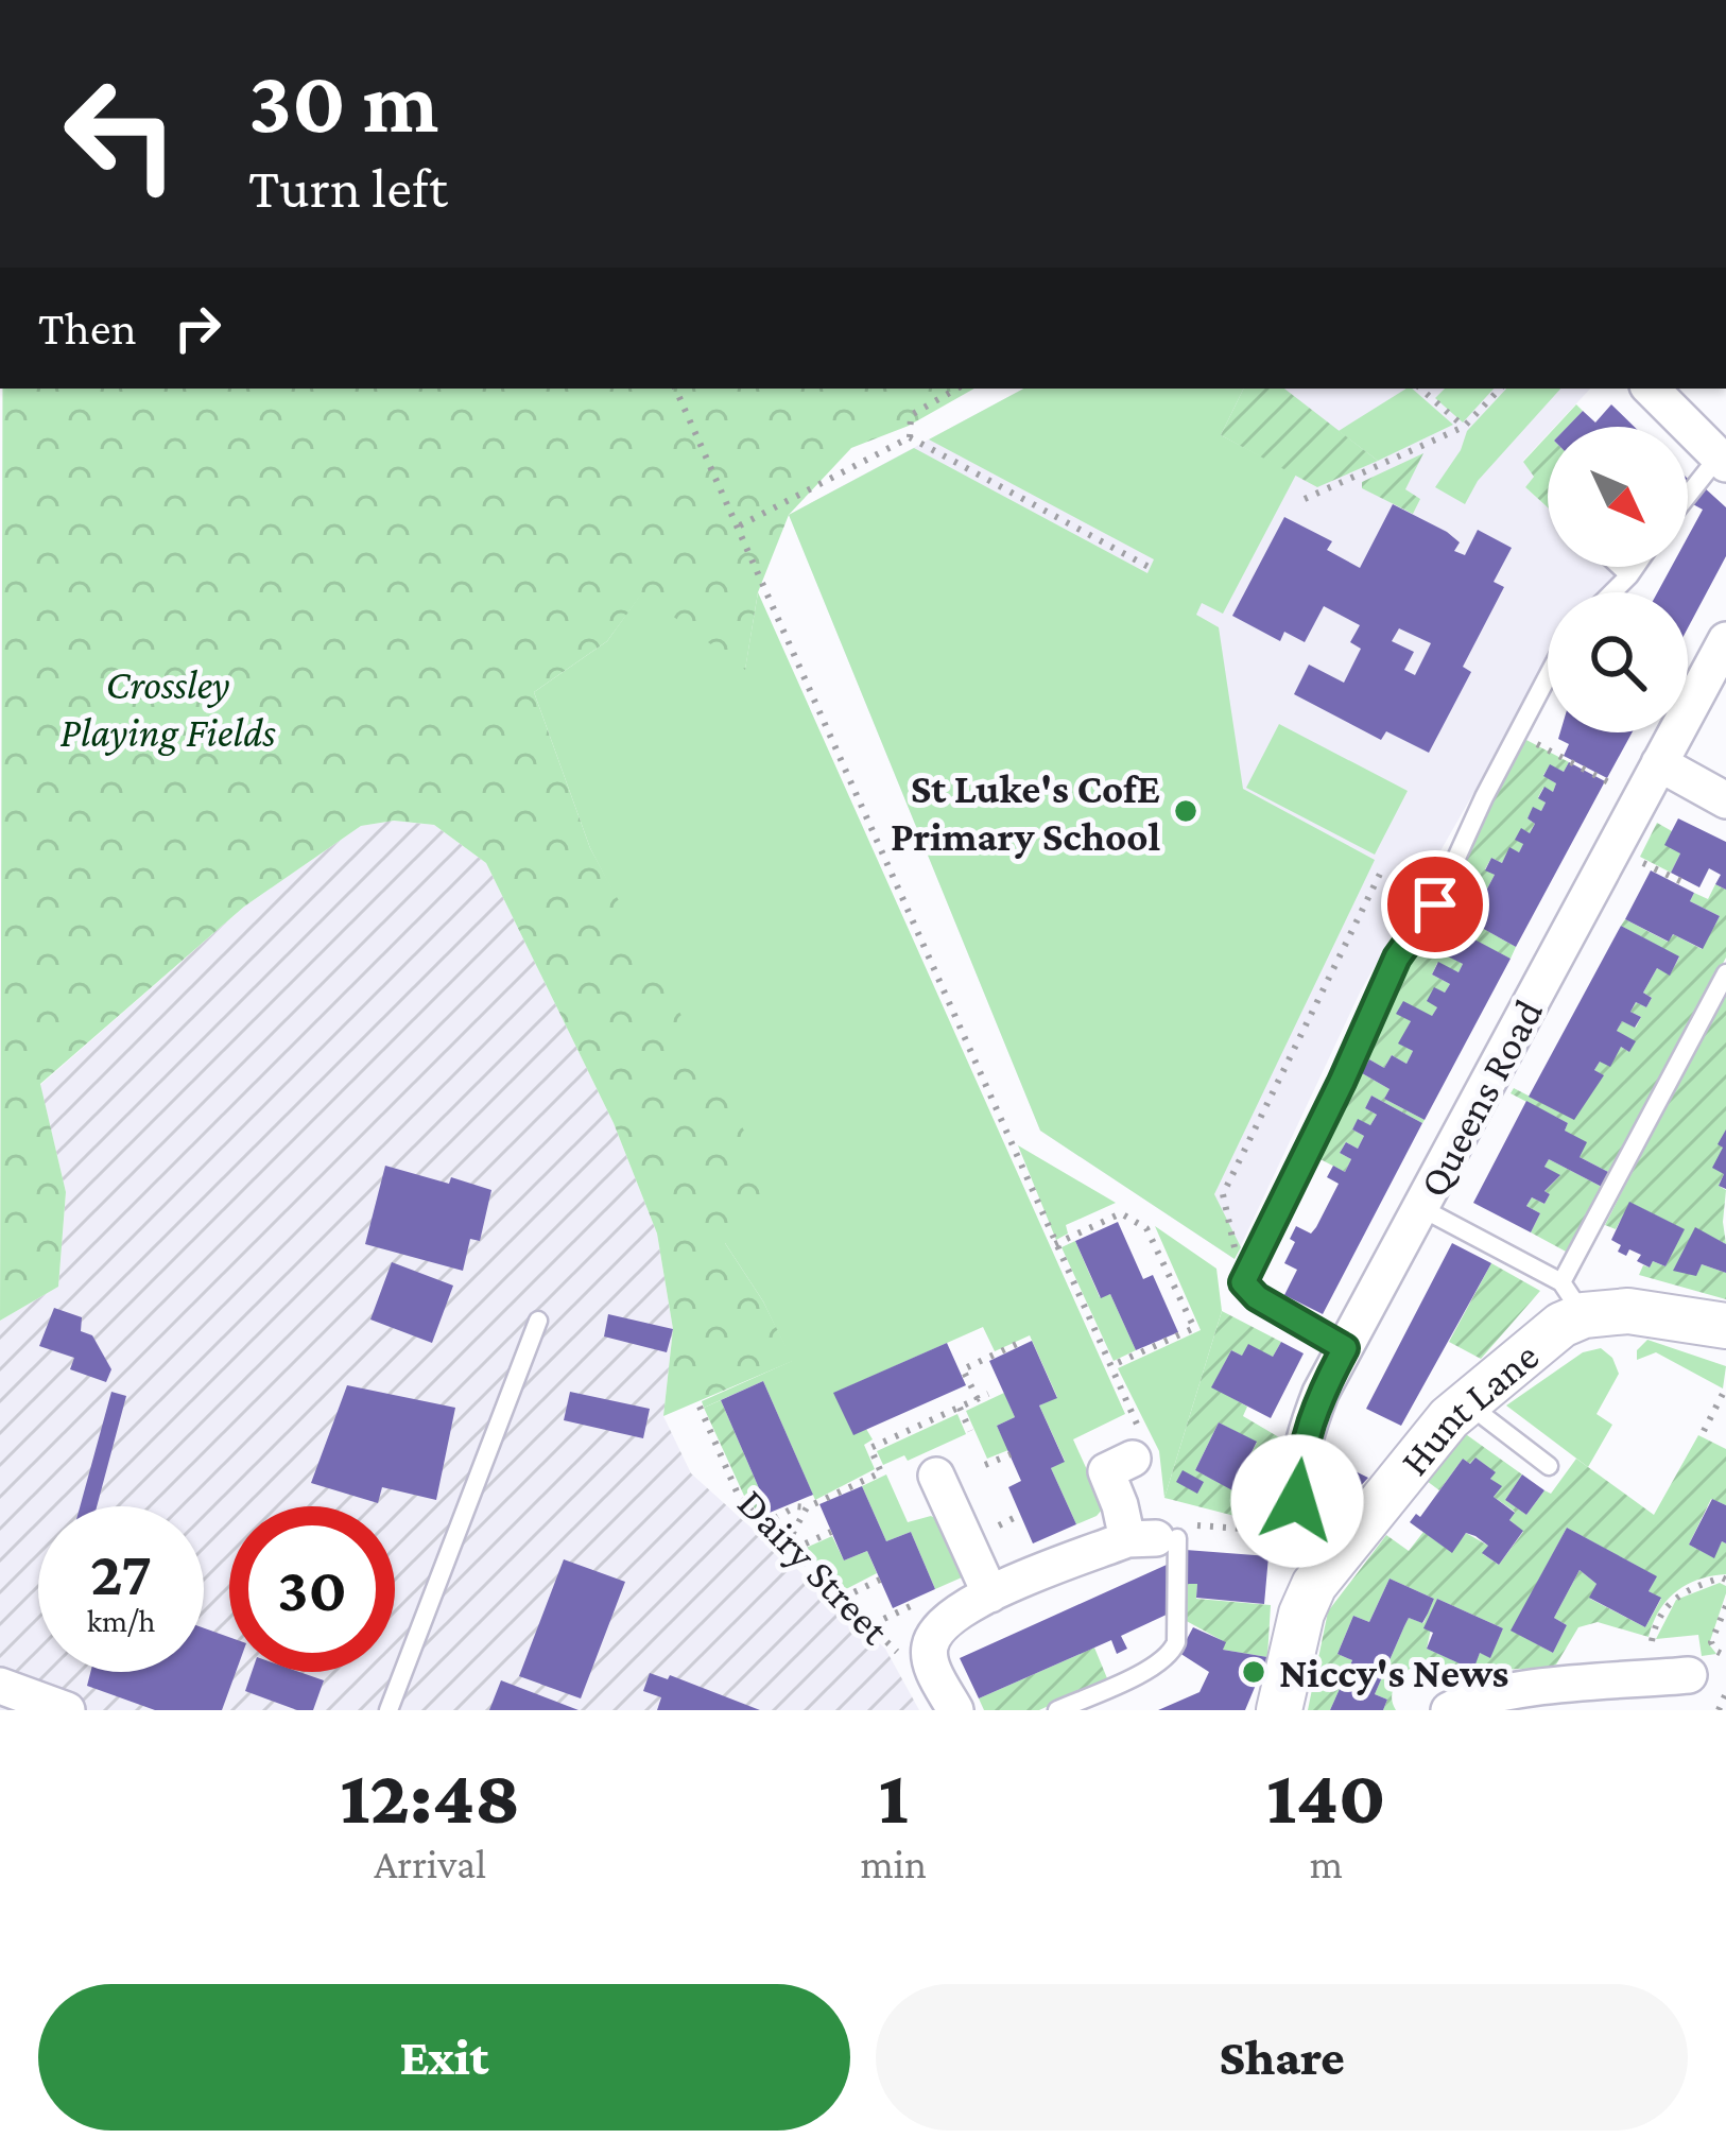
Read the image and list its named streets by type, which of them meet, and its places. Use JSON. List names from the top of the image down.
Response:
{
  "streets": {
    "street": ["Queens Road", "Hunt Lane", "Dairy Street"]
  },
  "parks": ["Crossley Playing Fields"],
  "places": ["St Luke's CofE Primary School", "Niccy's News"],
  "north": "bottom right",
  "page": {
    "turn": ["30 m", "Turn left"],
    "then": "Then",
    "speed": "27 km/h",
    "limit": "30",
    "eta": [
      "12:48",
      "Arrival",
      "1",
      "min",
      "140",
      "m"
    ],
    "buttons": ["Exit", "Share"]
  }
}
